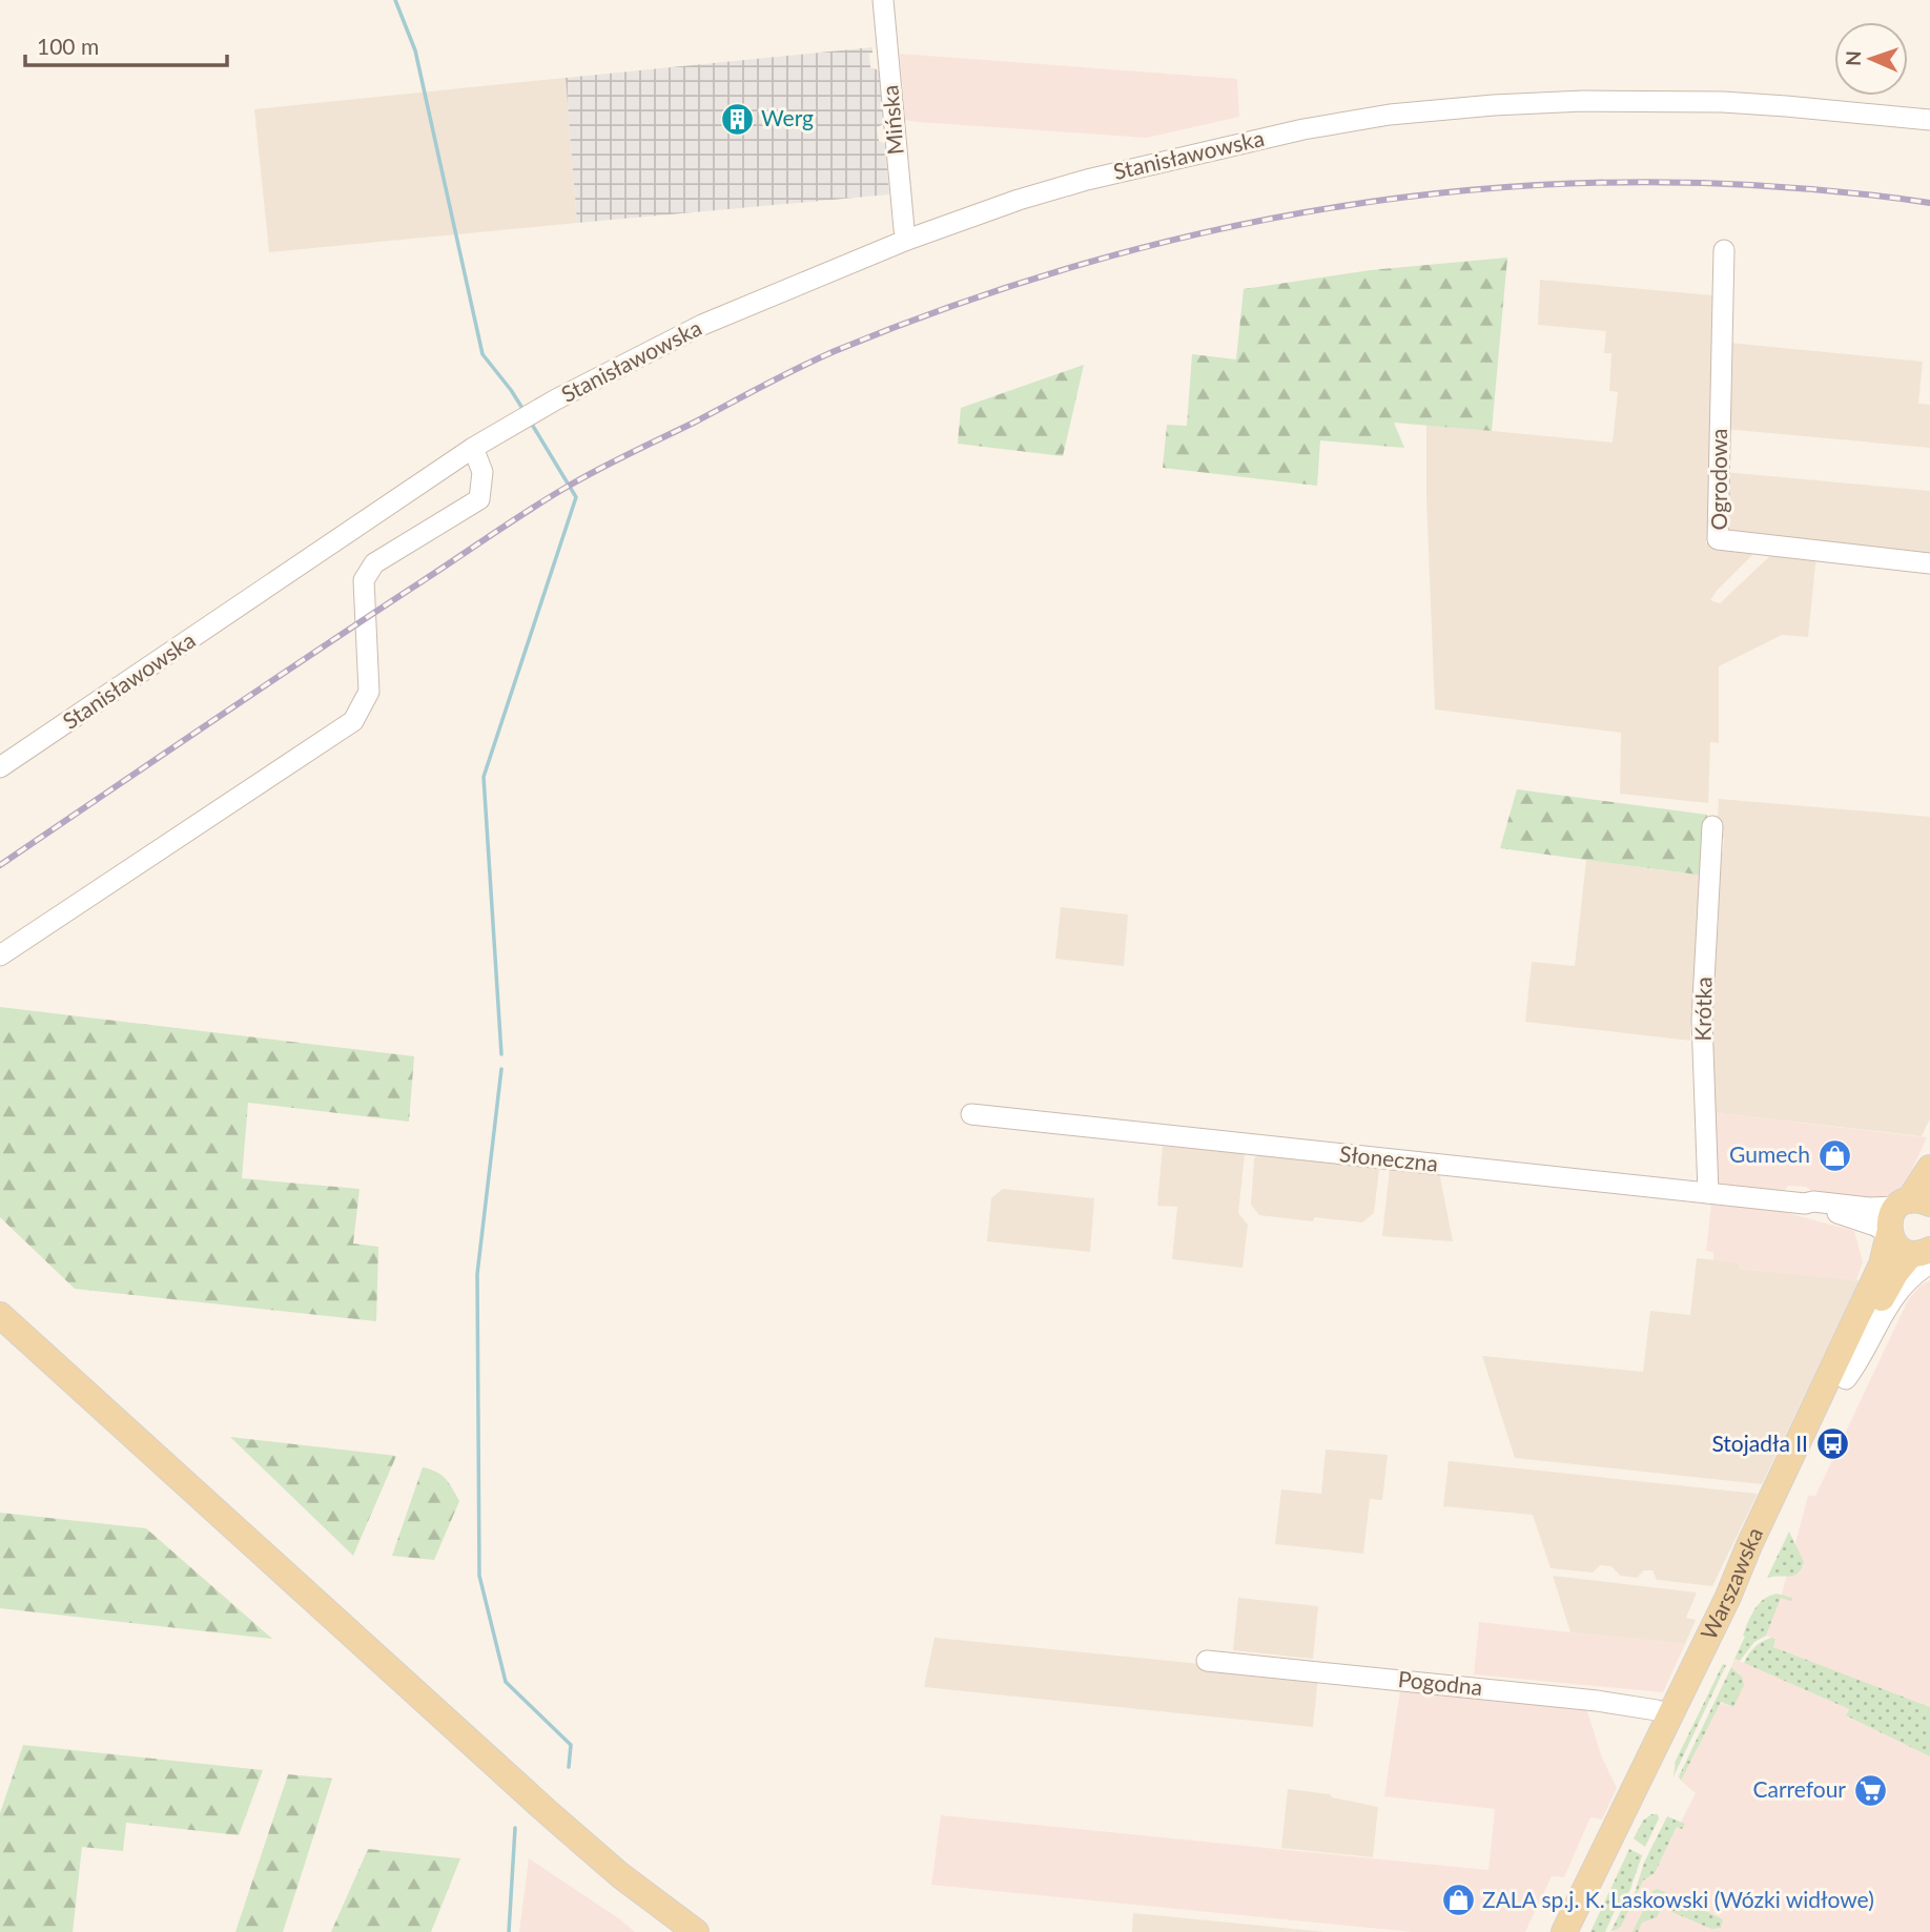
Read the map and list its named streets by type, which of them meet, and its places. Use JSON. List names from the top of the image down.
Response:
{
  "streets": {
    "main road": ["Warszawska"],
    "street": [
      "Mińska",
      "Stanisławowska",
      "Ogrodowa",
      "Krótka",
      "Słoneczna",
      "Pogodna"
    ]
  },
  "crossings": [
    ["Mińska", "Stanisławowska"],
    ["Krótka", "Słoneczna"],
    ["Słoneczna", "Warszawska"],
    ["Warszawska", "Pogodna"]
  ],
  "places": {
    "building": ["Werg"],
    "shop": ["Gumech", "ZALA sp.j. K. Laskowski (Wózki widłowe)"],
    "bus stop": ["Stojadła II"],
    "supermarket": ["Carrefour"]
  },
  "scale_bar": "100 m",
  "north": "left"
}
